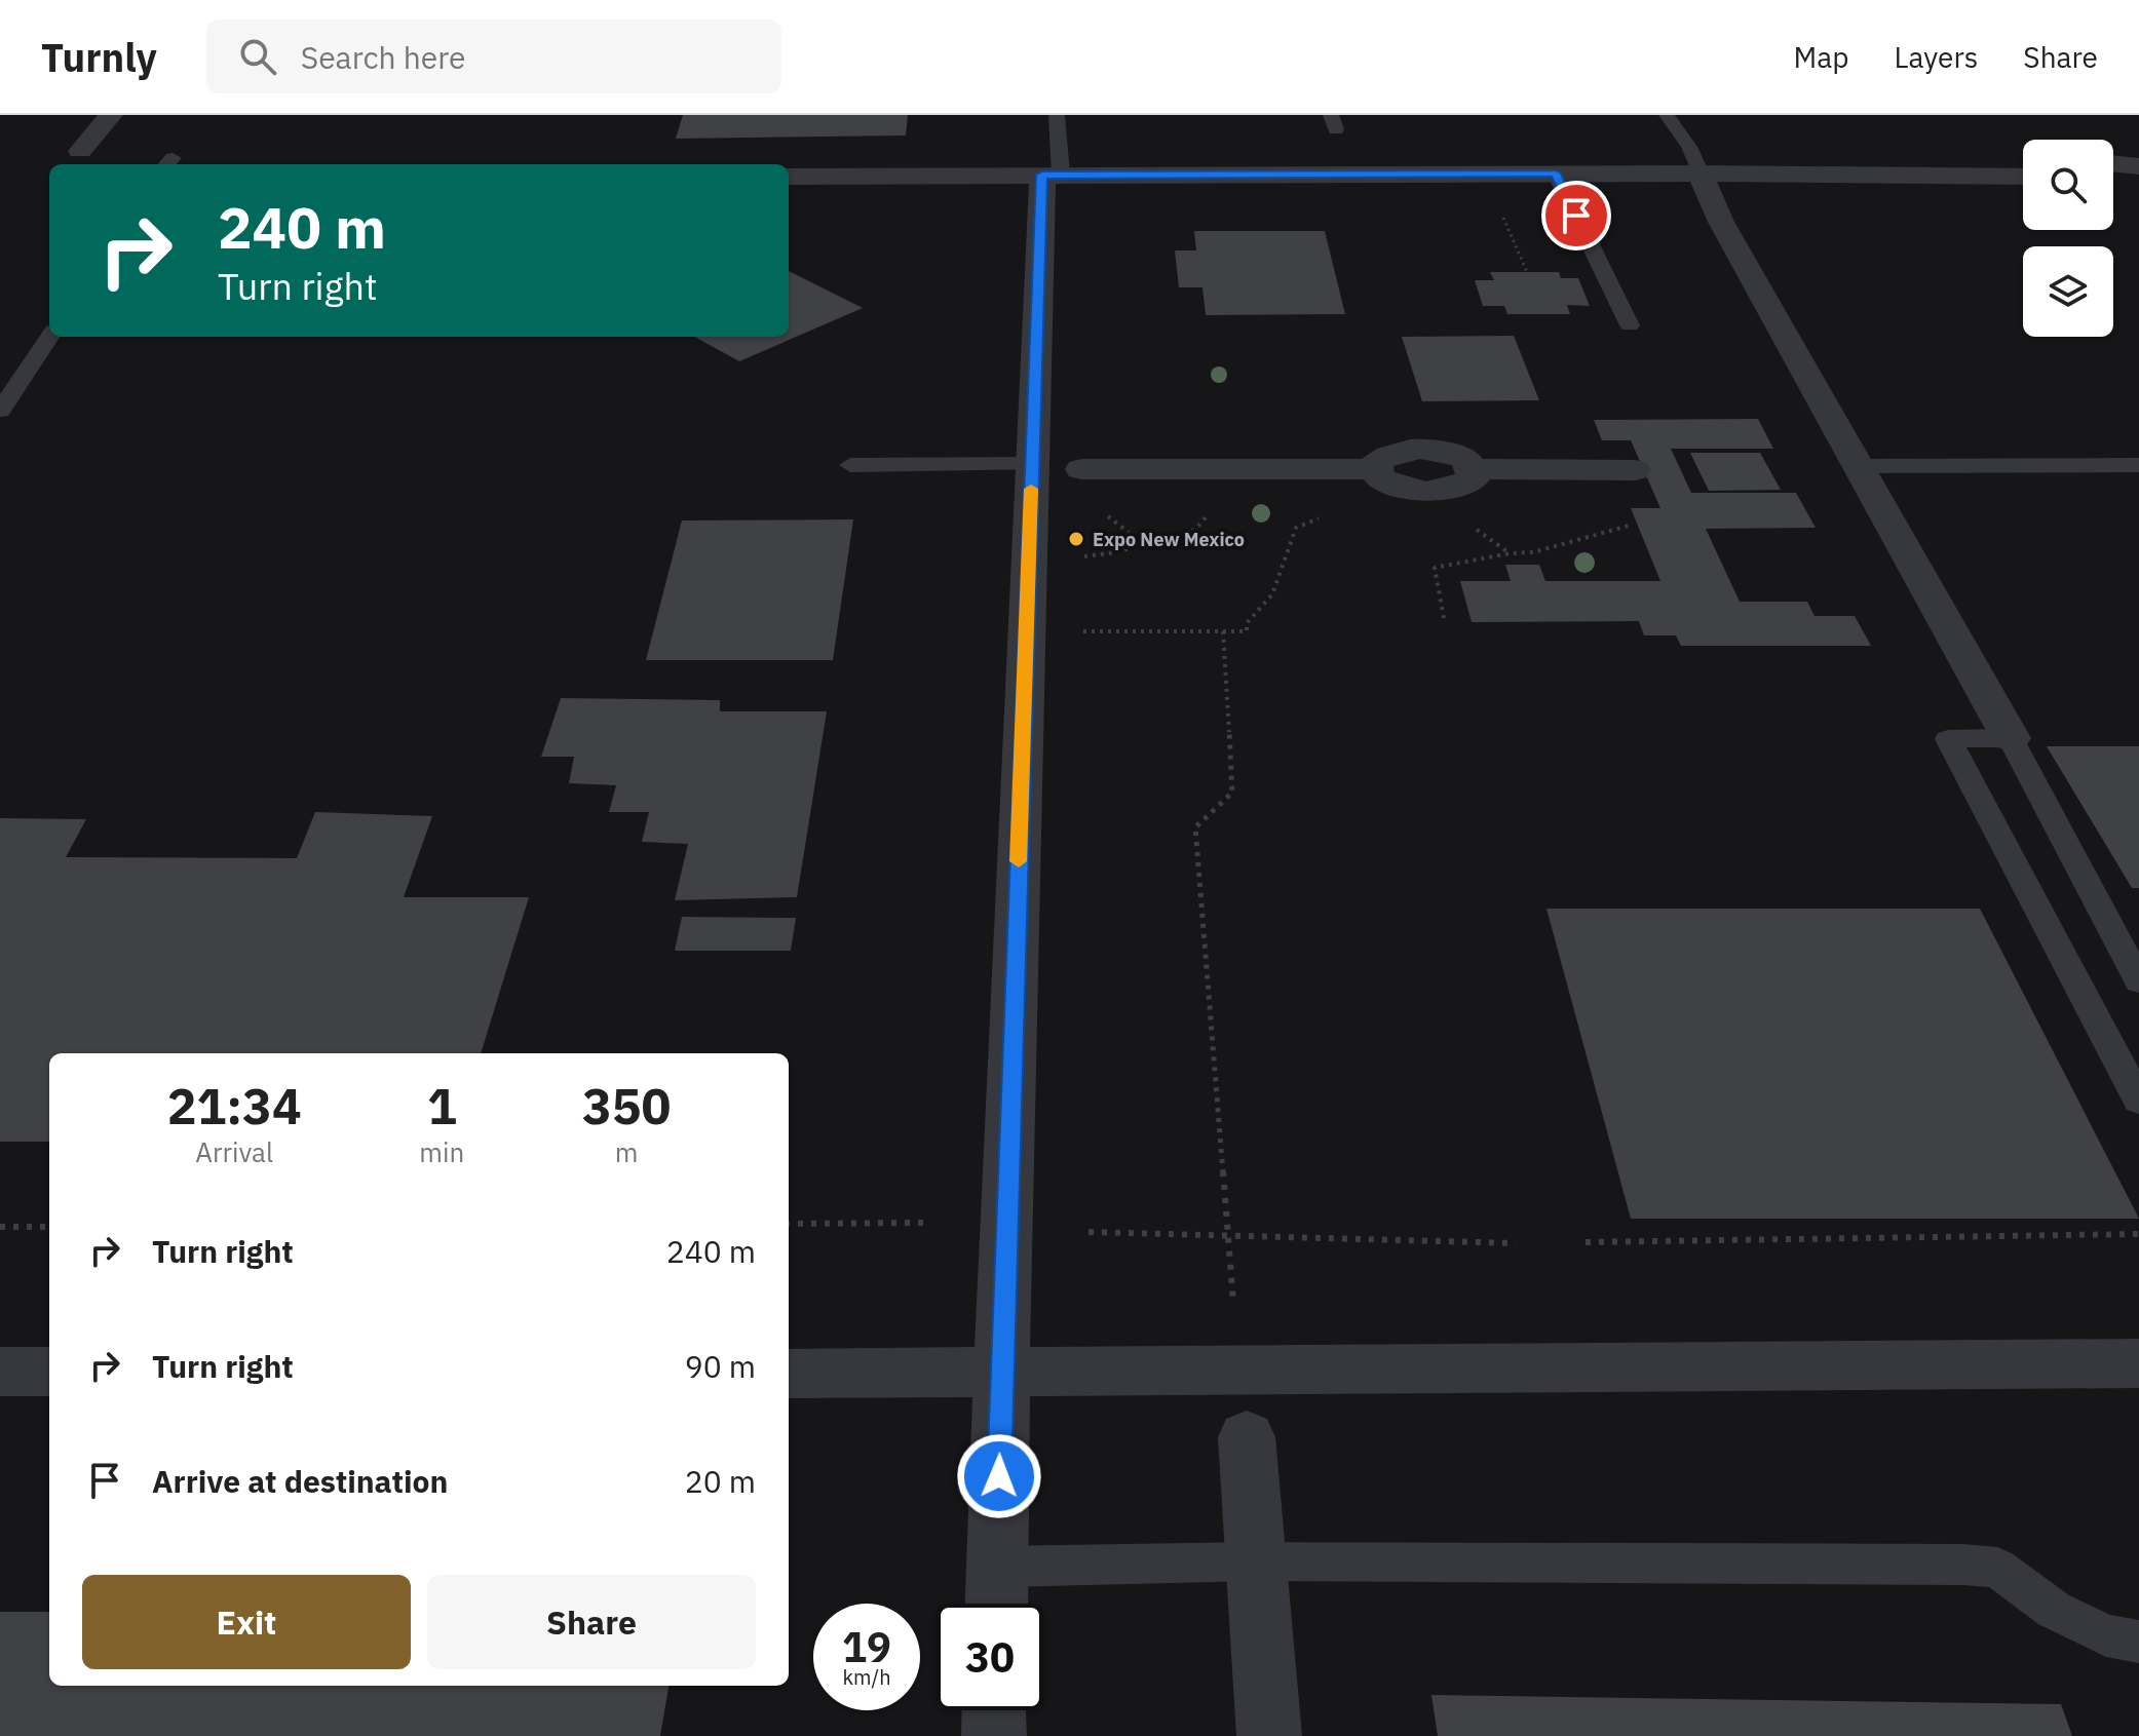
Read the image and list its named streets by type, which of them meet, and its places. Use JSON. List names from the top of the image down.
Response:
{
  "places": ["Expo New Mexico"],
  "page": {
    "header": "Turnly",
    "search": "Search here",
    "nav": ["Map", "Layers", "Share"],
    "turn": ["240 m", "Turn right"],
    "eta": [
      "21:34",
      "Arrival",
      "1",
      "min",
      "350",
      "m"
    ],
    "list": [
      {
        "name": "Turn right",
        "value": "240 m"
      },
      {
        "name": "Turn right",
        "value": "90 m"
      },
      {
        "name": "Arrive at destination",
        "value": "20 m"
      }
    ],
    "buttons": ["Exit", "Share"],
    "speed": "19 km/h",
    "limit": "30"
  }
}
